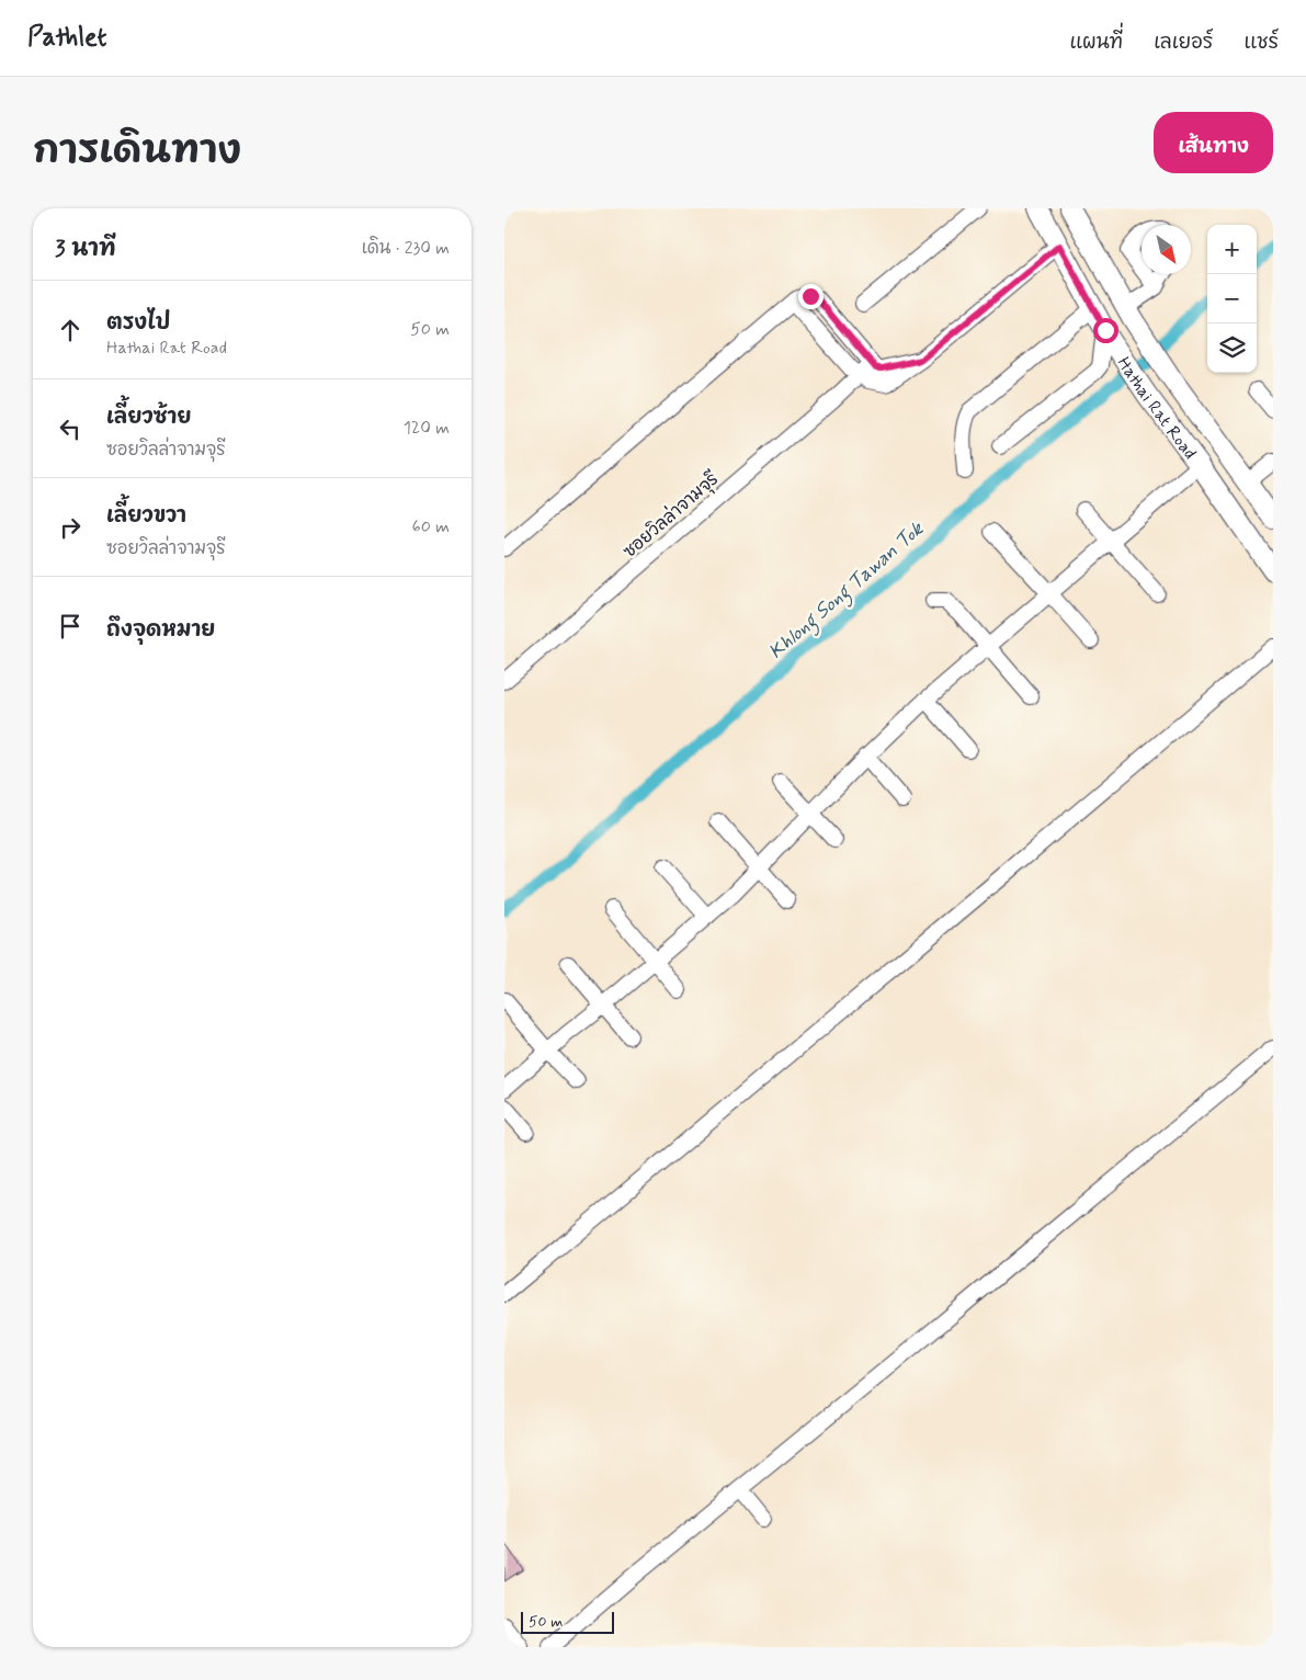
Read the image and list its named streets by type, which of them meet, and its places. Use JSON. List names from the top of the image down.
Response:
{
  "streets": {
    "main road": ["Hathai Rat Road"],
    "street": ["ซอยวิลล่าจามจุรี"]
  },
  "water": ["Khlong Song Tawan Tok"],
  "scale_bar": "50 m",
  "north": "bottom right",
  "page": {
    "header": "Pathlet",
    "nav": ["แผนที่", "เลเยอร์", "แชร์"],
    "title": "การเดินทาง",
    "buttons": "เส้นทาง",
    "heading": ["3 นาที", "เดิน · 230 m"],
    "map_buttons": ["+", "−"],
    "list": [
      ["ตรงไป", "Hathai Rat Road", "50 m"],
      ["เลี้ยวซ้าย", "ซอยวิลล่าจามจุรี", "120 m"],
      ["เลี้ยวขวา", "ซอยวิลล่าจามจุรี", "60 m"],
      "ถึงจุดหมาย"
    ],
    "scale": "50 m"
  }
}
